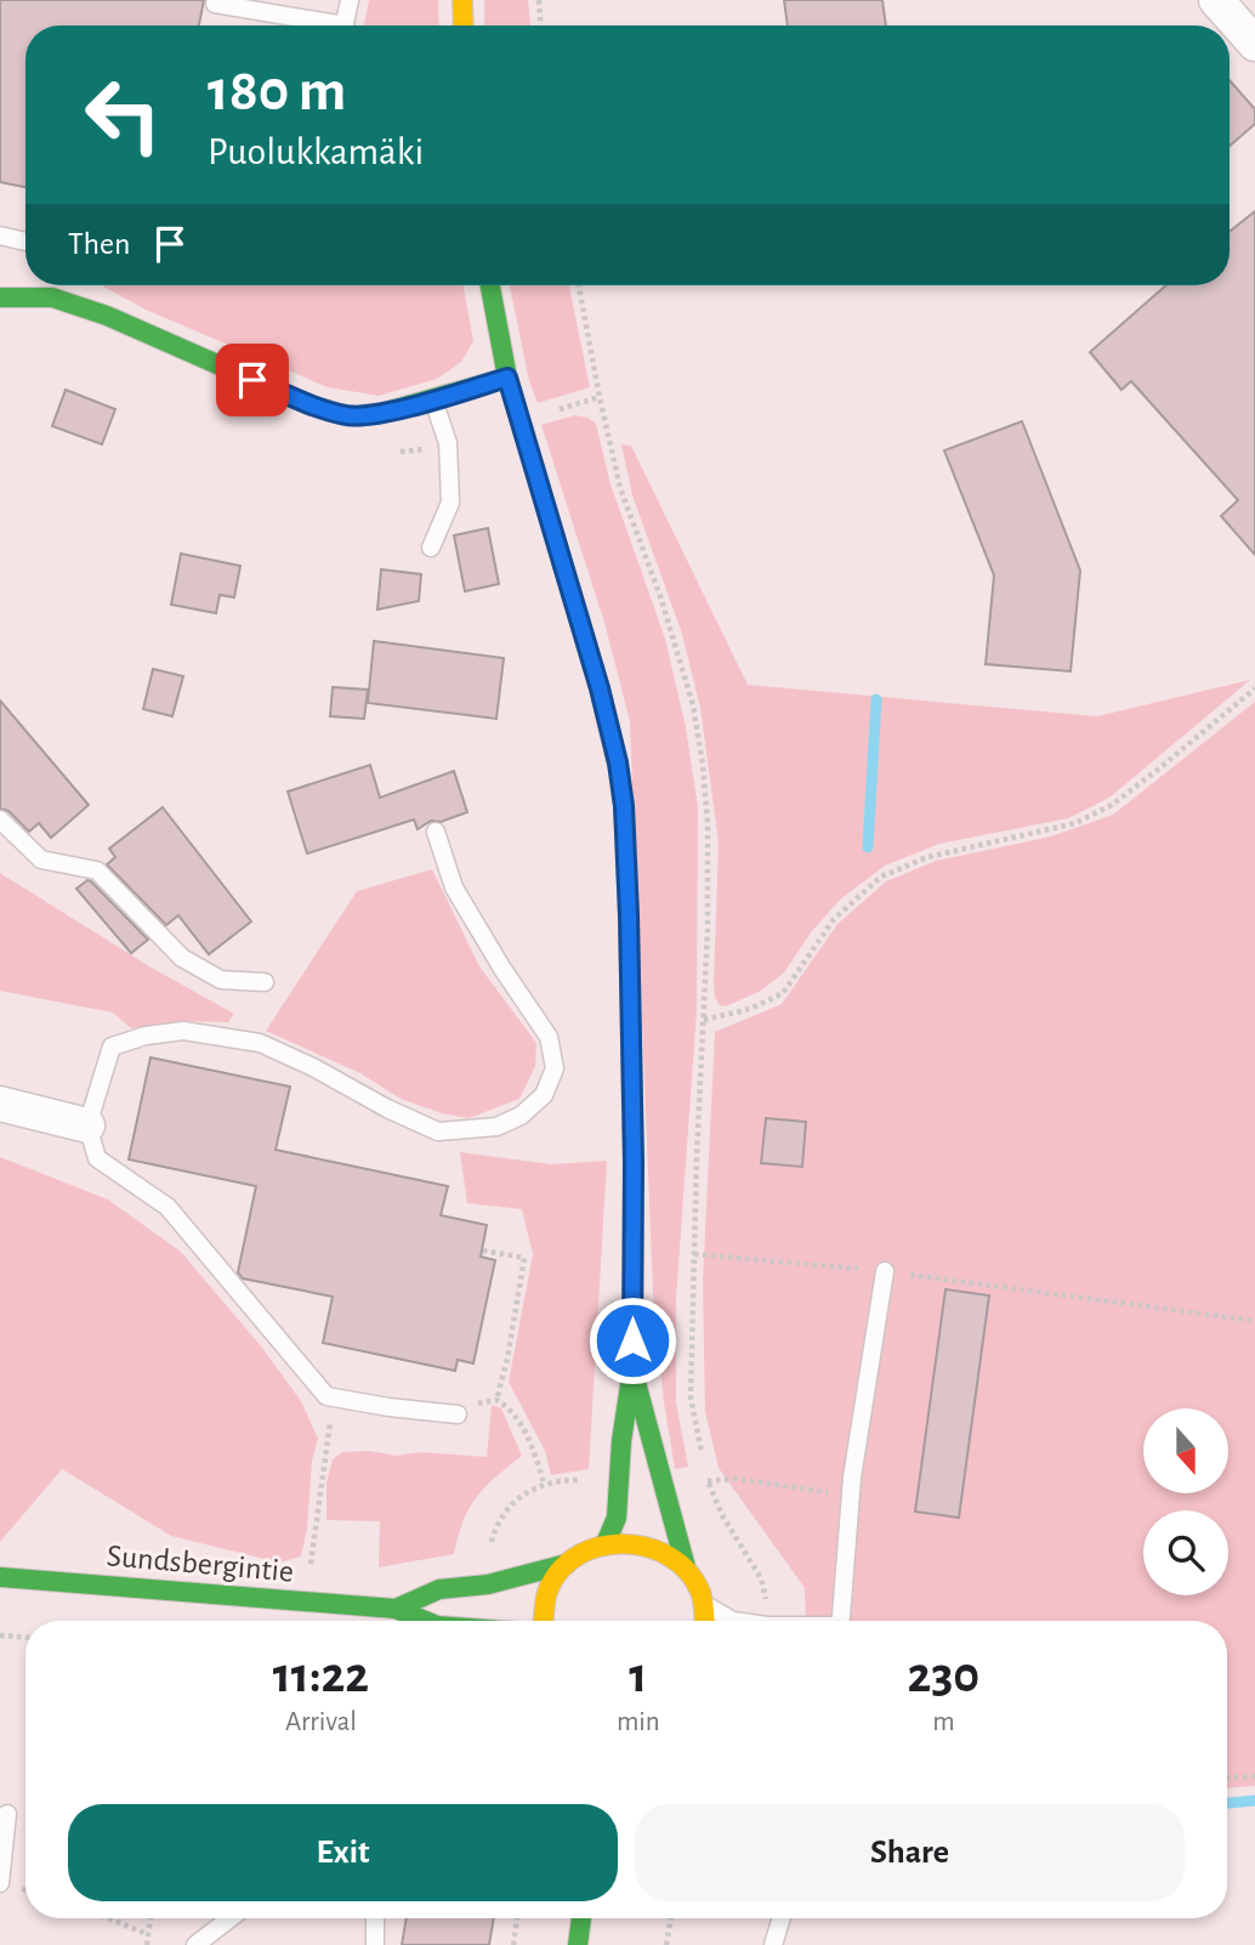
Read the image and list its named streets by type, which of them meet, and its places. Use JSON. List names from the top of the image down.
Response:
{
  "streets": {
    "street": ["Sundsbergintie"]
  },
  "north": "bottom",
  "page": {
    "turn": ["180 m", "Puolukkamäki"],
    "then": "Then",
    "eta": [
      "11:22",
      "Arrival",
      "1",
      "min",
      "230",
      "m"
    ],
    "buttons": ["Exit", "Share"]
  }
}
